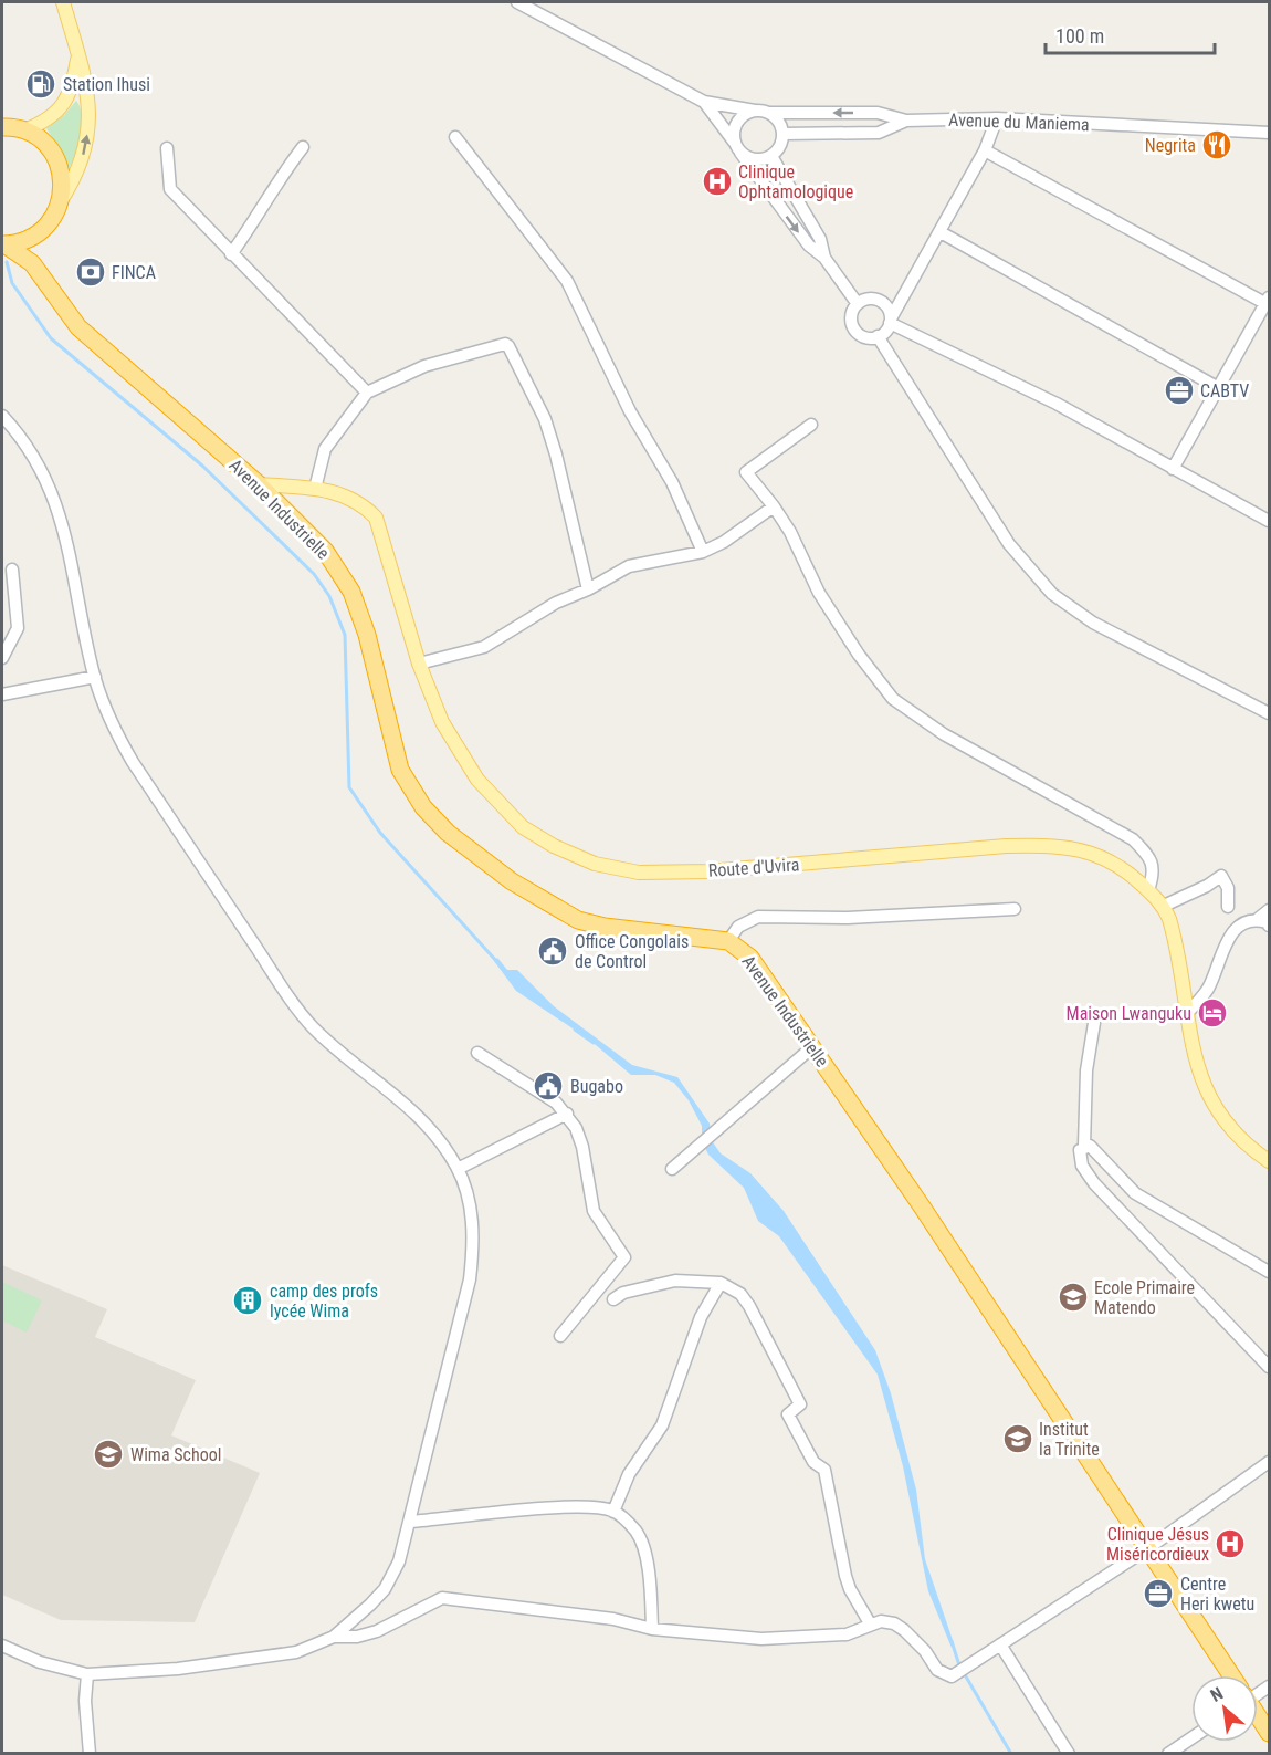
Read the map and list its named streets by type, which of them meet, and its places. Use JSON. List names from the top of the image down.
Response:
{
  "streets": {
    "highway": ["Avenue Industrielle"],
    "main road": ["Route d'Uvira"],
    "street": ["Avenue du Maniema"]
  },
  "crossings": [
    ["Avenue Industrielle", "Route d'Uvira"]
  ],
  "places": {
    "fuel station": ["Station Ihusi"],
    "restaurant": ["Negrita"],
    "hospital": ["Clinique Ophtamologique", "Clinique Jésus Miséricordieux"],
    "bank": ["FINCA"],
    "office": ["CABTV", "Centre Heri kwetu"],
    "public building": ["Office Congolais de Control", "Bugabo"],
    "hotel": ["Maison Lwanguku"],
    "school or university": ["Ecole Primaire Matendo", "Institut la Trinite", "Wima School"],
    "building": ["camp des profs lycée Wima"]
  },
  "scale_bar": "100 m",
  "north": "top left"
}
